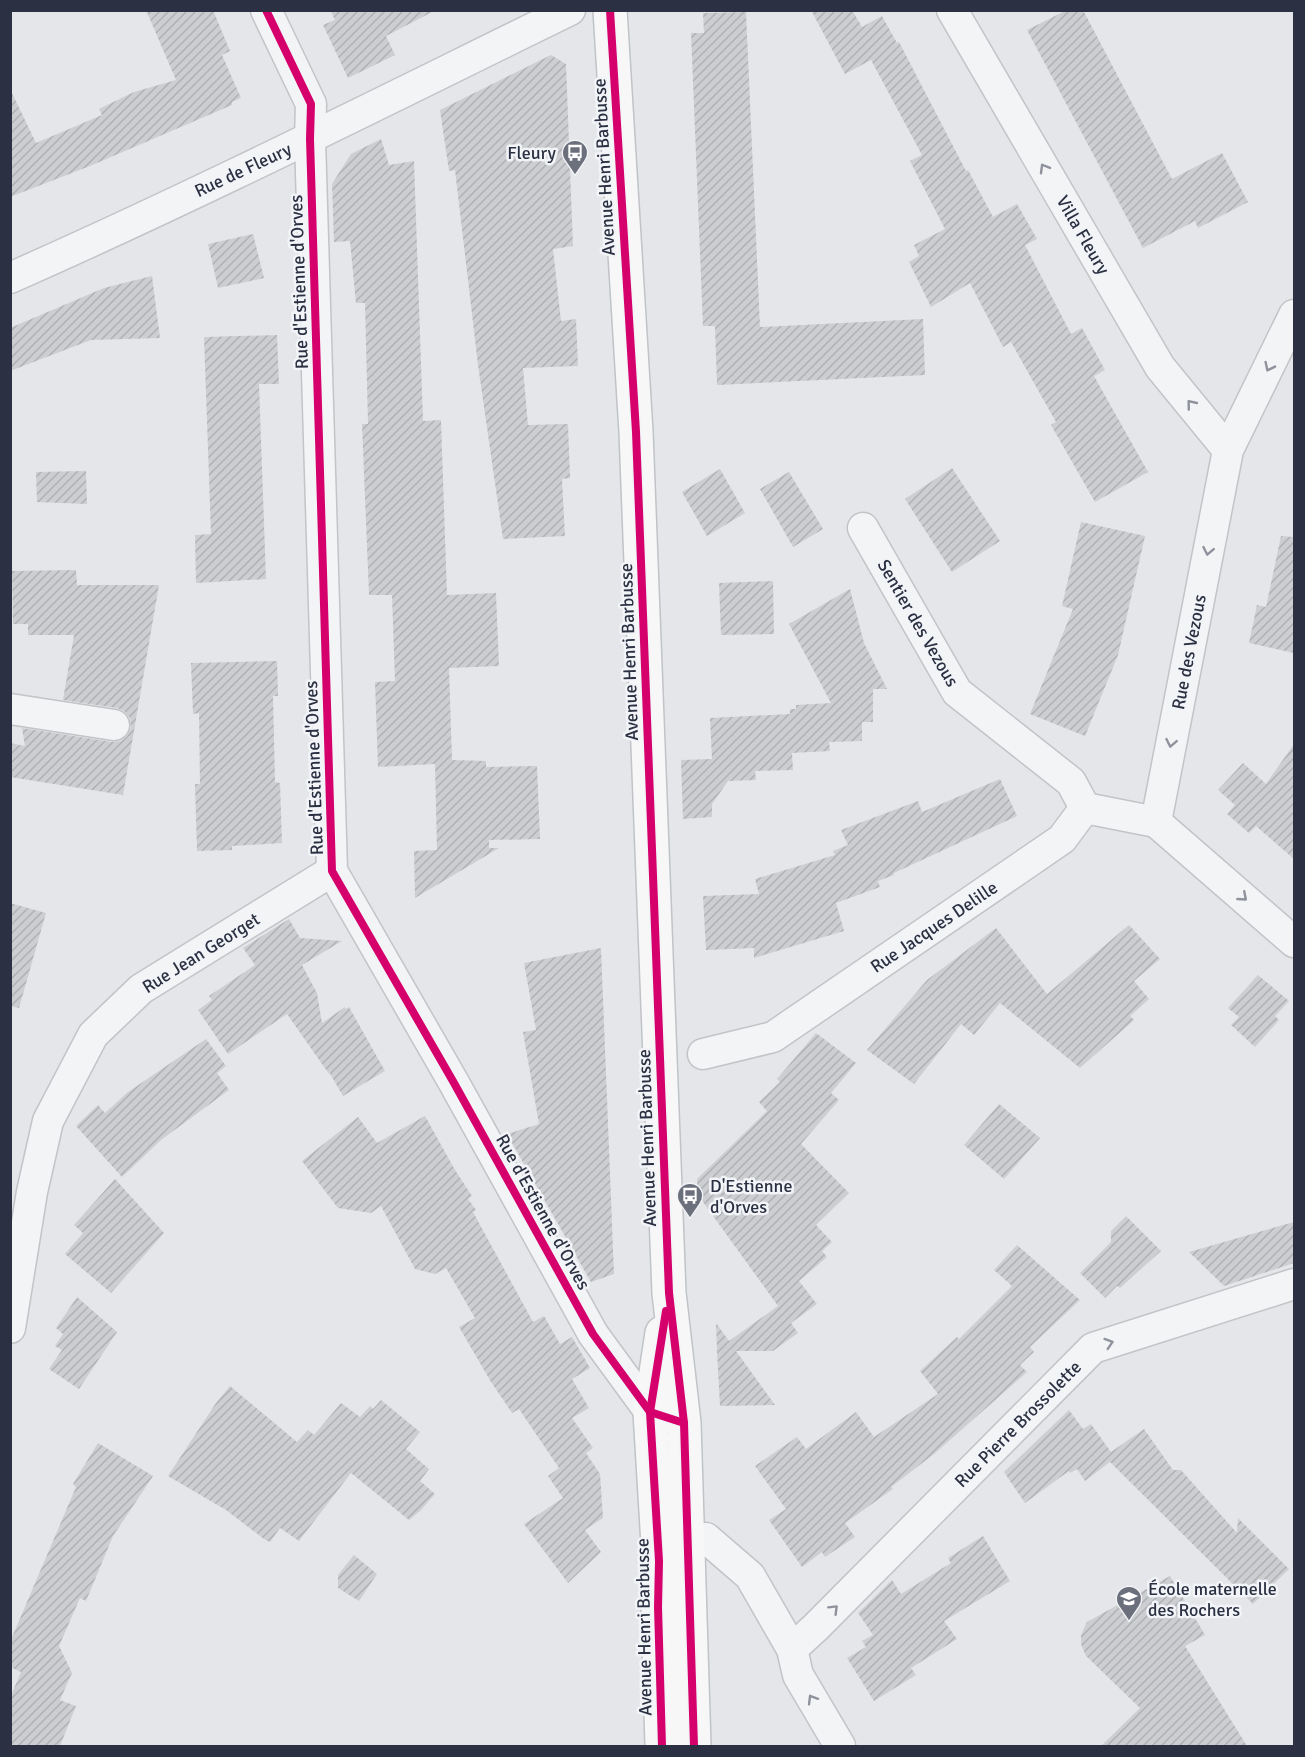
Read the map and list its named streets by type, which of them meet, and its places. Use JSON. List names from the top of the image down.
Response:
{
  "streets": {
    "main road": ["Avenue Henri Barbusse"],
    "street": [
      "Rue de Fleury",
      "Villa Fleury",
      "Rue d'Estienne d'Orves",
      "Sentier des Vezous",
      "Rue des Vezous",
      "Rue Jacques Delille",
      "Rue Jean Georget",
      "Rue Pierre Brossolette"
    ]
  },
  "crossings": [
    ["Avenue Henri Barbusse", "Rue d'Estienne d'Orves"],
    ["Rue de Fleury", "Rue d'Estienne d'Orves"],
    ["Villa Fleury", "Rue des Vezous"],
    ["Rue d'Estienne d'Orves", "Rue Jean Georget"],
    ["Sentier des Vezous", "Rue Jacques Delille"]
  ],
  "one_way": ["Villa Fleury", "Rue des Vezous", "Rue Pierre Brossolette"],
  "places": {
    "bus stop": ["Fleury", "D'Estienne d'Orves"],
    "school or university": ["École maternelle des Rochers"]
  }
}
